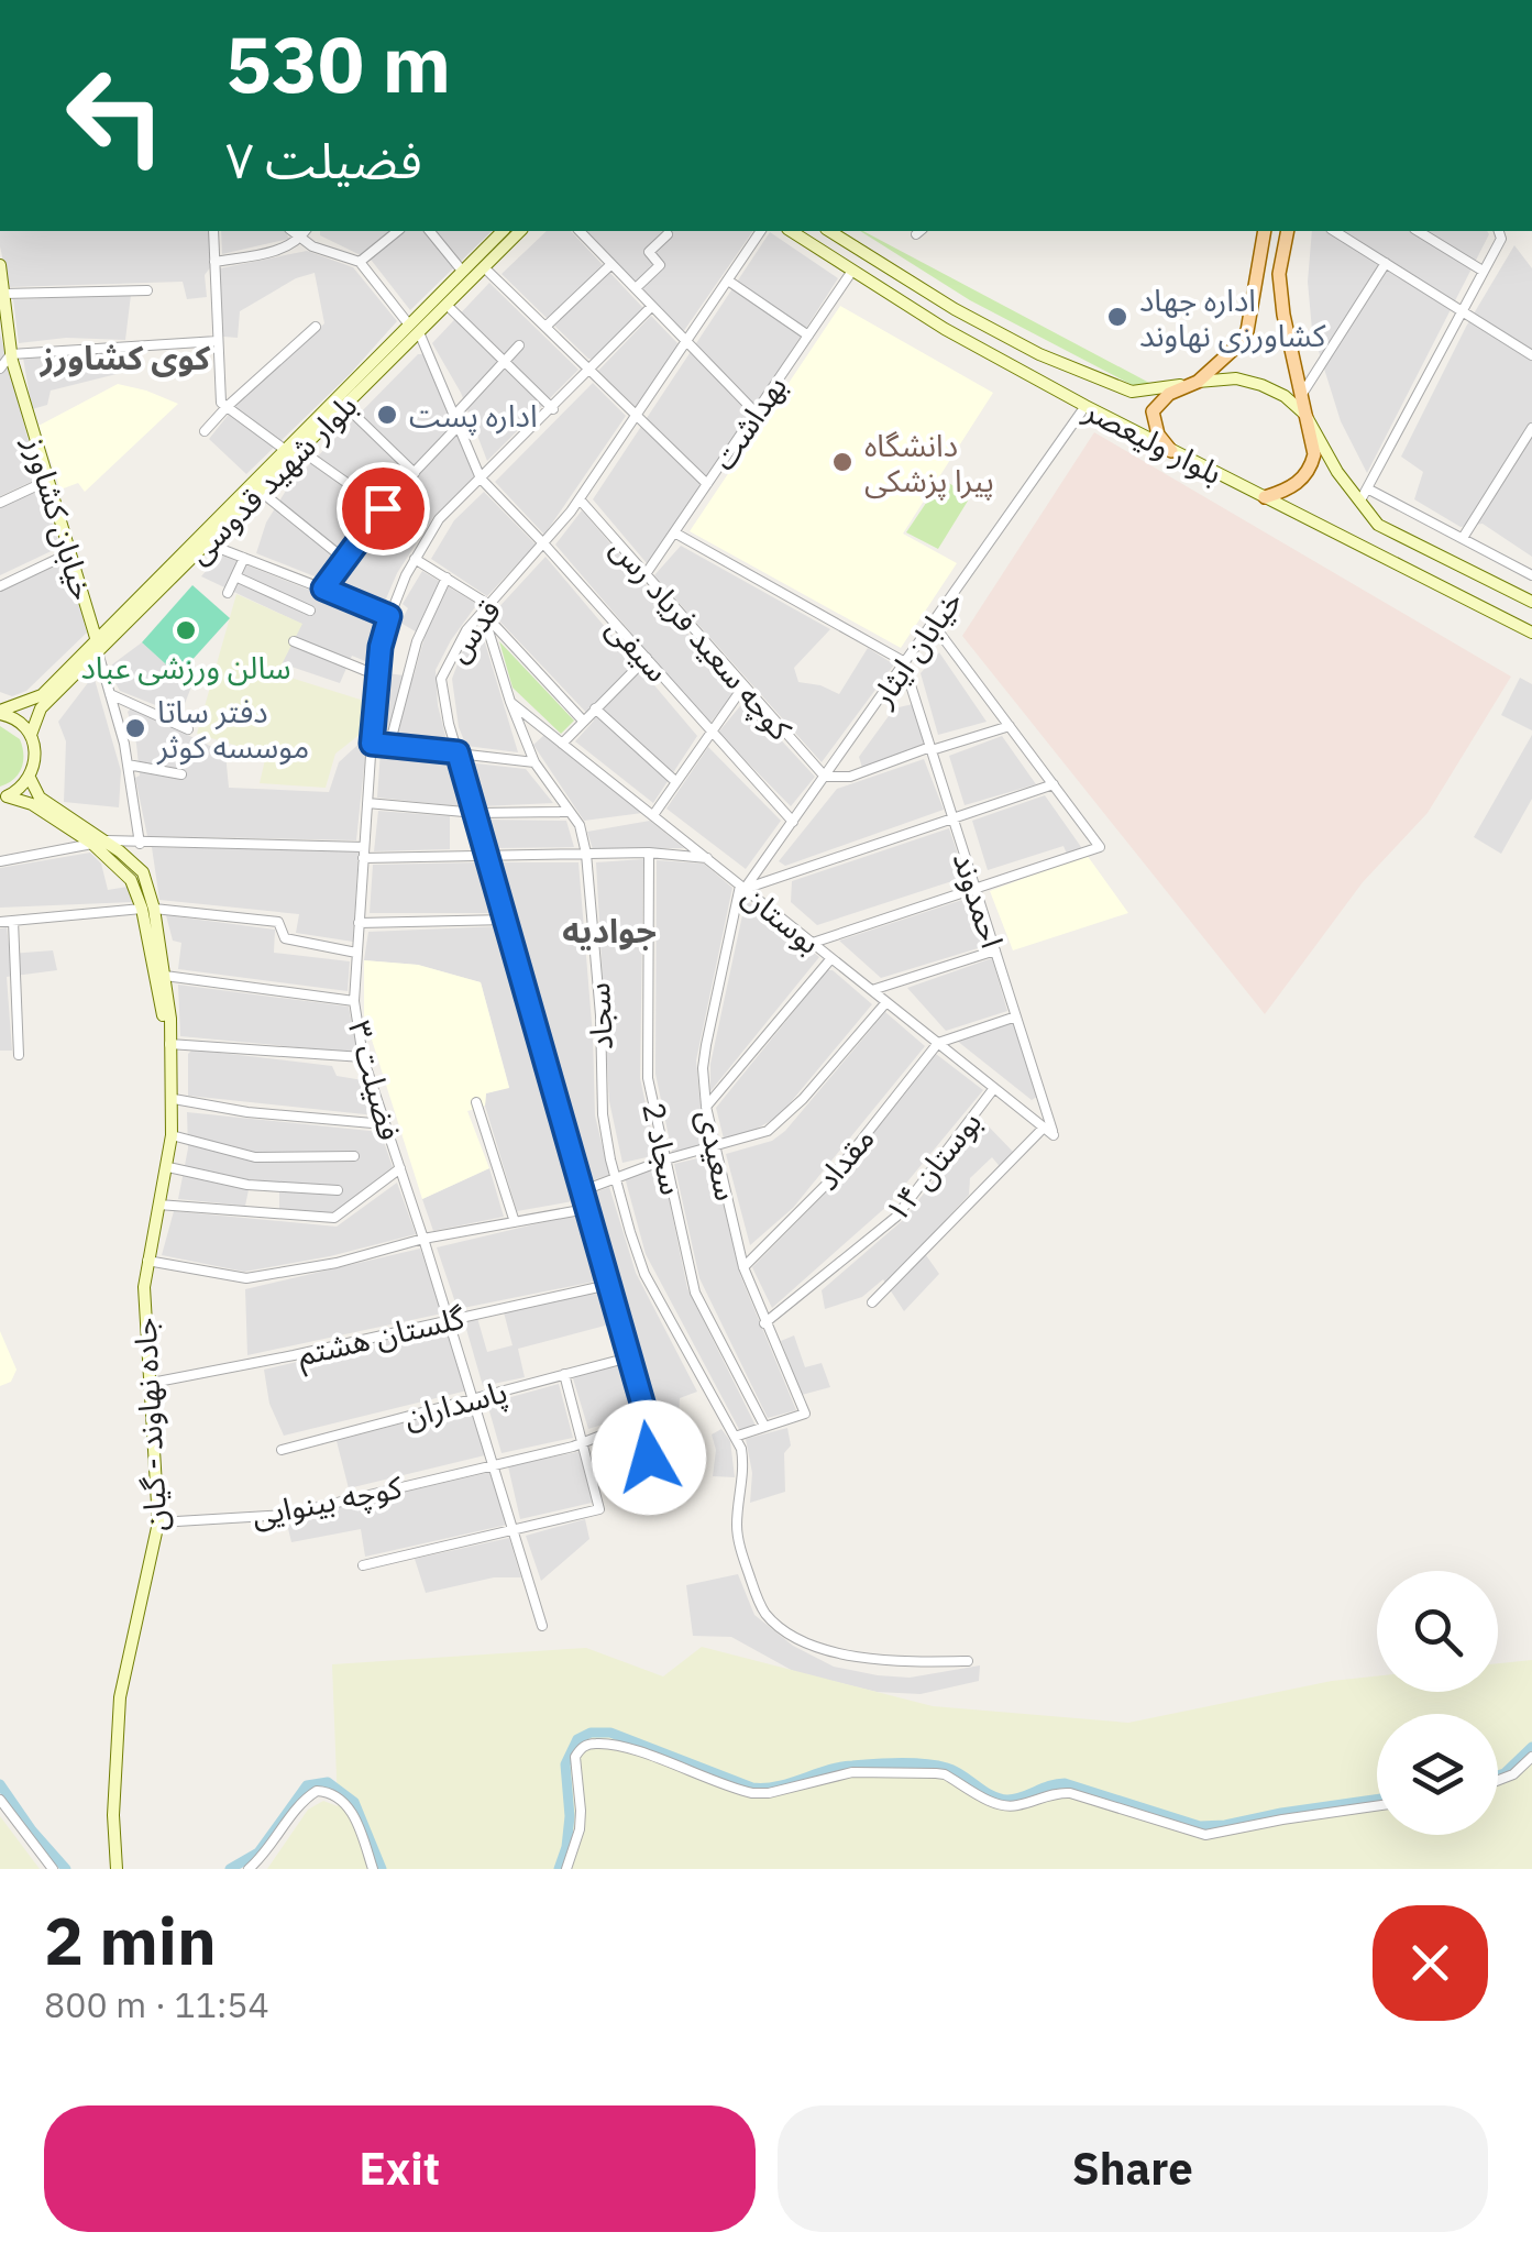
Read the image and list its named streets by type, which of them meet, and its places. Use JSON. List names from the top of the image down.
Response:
{
  "streets": {
    "main road": [
      "بلوار ولیعصر",
      "بلوار شهید قدوسی",
      "خیابان کشاورز",
      "جاده نهاوند - گیان"
    ],
    "street": [
      "بهداشت",
      "قدس",
      "کوچه سعید فریاد رس",
      "خیابان ایثار",
      "سیفی",
      "احمدوند",
      "بوستان",
      "سجاد",
      "فضیلت ۳",
      "سجاد 2",
      "سعیدی",
      "مقداد",
      "بوستان ۱۴",
      "گلستان هشتم",
      "پاسداران",
      "کوچه بینوایی"
    ]
  },
  "crossings": [
    ["بهداشت", "بلوار ولیعصر"],
    ["بهداشت", "کوچه سعید فریاد رس"],
    ["بلوار ولیعصر", "خیابان ایثار"],
    ["بلوار شهید قدوسی", "خیابان کشاورز"],
    ["قدس", "کوچه سعید فریاد رس"],
    ["قدس", "سیفی"],
    ["قدس", "سجاد"],
    ["قدس", "گلستان هشتم"],
    ["قدس", "پاسداران"],
    ["کوچه سعید فریاد رس", "خیابان ایثار"],
    ["خیابان ایثار", "سیفی"],
    ["خیابان ایثار", "احمدوند"],
    ["خیابان ایثار", "بوستان"],
    ["خیابان ایثار", "سعیدی"],
    ["سیفی", "فضیلت ۳"],
    ["احمدوند", "بوستان"],
    ["بوستان", "سجاد"],
    ["بوستان", "سعیدی"],
    ["بوستان", "مقداد"],
    ["بوستان", "بوستان ۱۴"],
    ["فضیلت ۳", "گلستان هشتم"],
    ["فضیلت ۳", "پاسداران"],
    ["فضیلت ۳", "کوچه بینوایی"],
    ["سجاد 2", "سعیدی"],
    ["سعیدی", "مقداد"],
    ["سعیدی", "بوستان ۱۴"],
    ["گلستان هشتم", "جاده نهاوند - گیان"],
    ["جاده نهاوند - گیان", "کوچه بینوایی"]
  ],
  "districts": ["کوی کشاورز", "جوادیه"],
  "places": [
    "اداره جهاد کشاورزی نهاوند",
    "اداره پست",
    "دانشگاه پیرا پزشکی",
    "سالن ورزشی عباد",
    "دفتر ساتا موسسه کوثر"
  ],
  "page": {
    "turn": ["530 m", "فضیلت ۷"],
    "heading": ["2 min", "800 m · 11:54"],
    "buttons": ["Exit", "Share"]
  }
}
